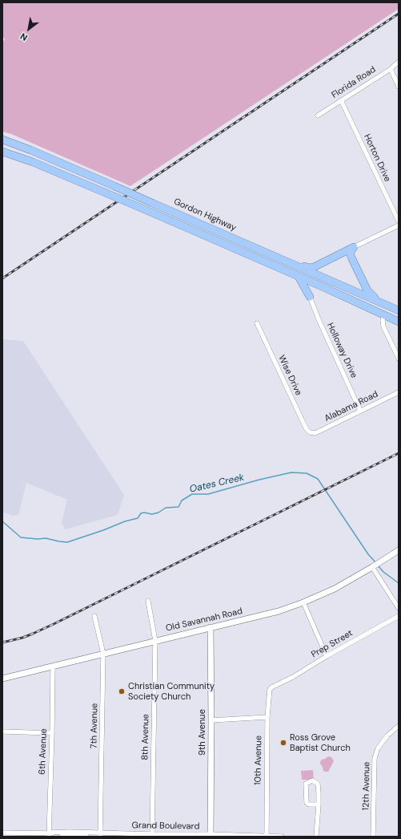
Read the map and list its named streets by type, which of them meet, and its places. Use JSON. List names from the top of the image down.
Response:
{
  "streets": {
    "highway": ["Gordon Highway"],
    "street": [
      "Florida Road",
      "Horton Drive",
      "Holloway Drive",
      "Wise Drive",
      "Alabama Road",
      "Old Savannah Road",
      "Prep Street",
      "7th Avenue",
      "9th Avenue",
      "8th Avenue",
      "6th Avenue",
      "10th Avenue",
      "12th Avenue",
      "Grand Boulevard"
    ]
  },
  "crossings": [
    ["Florida Road", "Horton Drive"],
    ["Holloway Drive", "Alabama Road"],
    ["Wise Drive", "Alabama Road"],
    ["Old Savannah Road", "7th Avenue"],
    ["Old Savannah Road", "9th Avenue"],
    ["Old Savannah Road", "8th Avenue"],
    ["Old Savannah Road", "6th Avenue"],
    ["Prep Street", "10th Avenue"],
    ["7th Avenue", "Grand Boulevard"],
    ["9th Avenue", "Grand Boulevard"],
    ["8th Avenue", "Grand Boulevard"],
    ["6th Avenue", "Grand Boulevard"],
    ["10th Avenue", "Grand Boulevard"]
  ],
  "water": ["Oates Creek"],
  "places": ["Christian Community Society Church", "Ross Grove Baptist Church"],
  "north": "bottom left"
}
